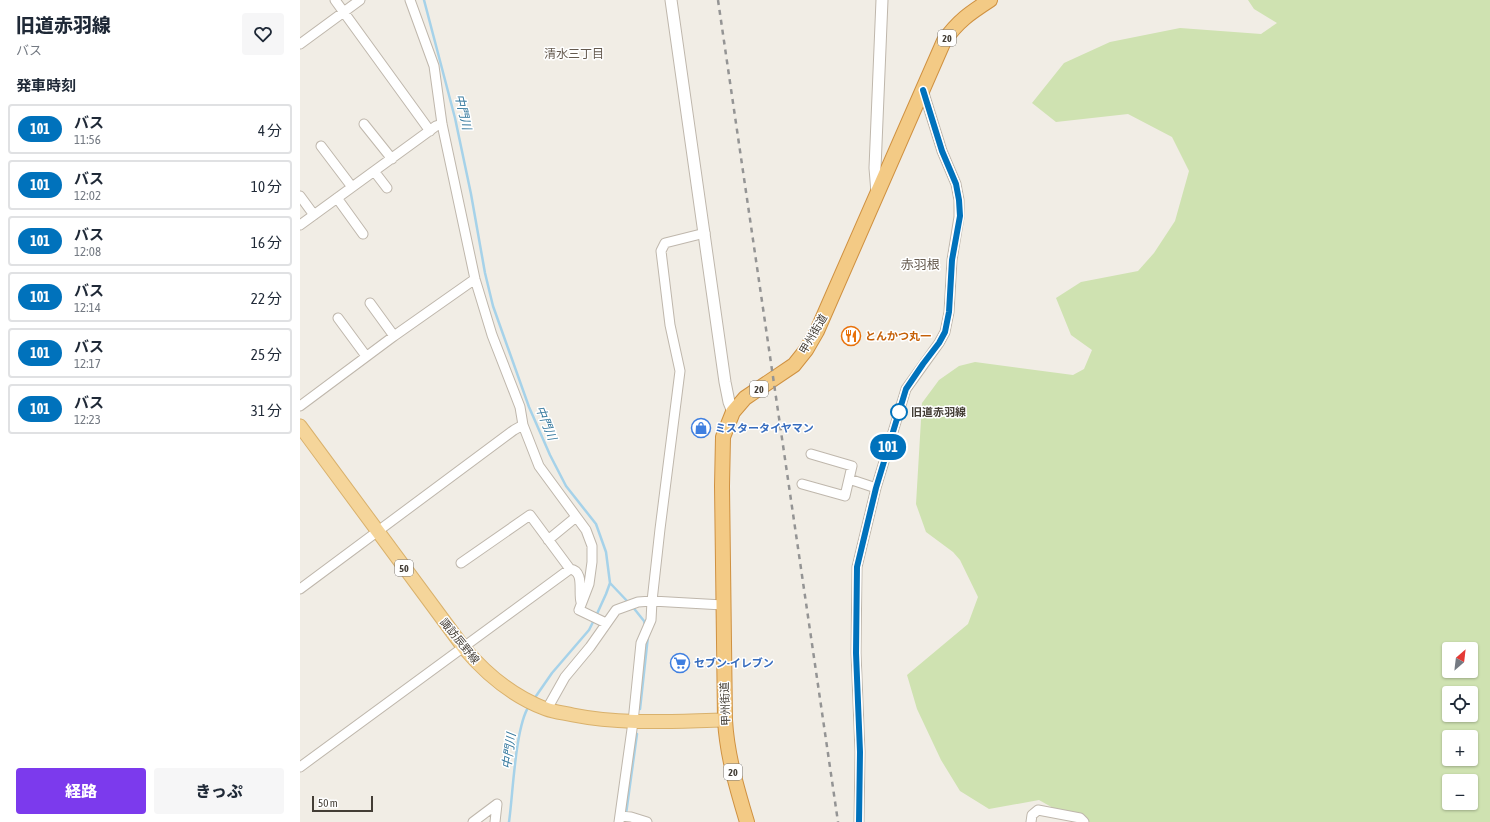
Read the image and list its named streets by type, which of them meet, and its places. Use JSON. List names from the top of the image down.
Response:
{
  "streets": {
    "highway": ["20", "甲州街道"],
    "main road": ["50", "諏訪辰野線"]
  },
  "crossings": [
    ["甲州街道", "諏訪辰野線"]
  ],
  "districts": ["清水三丁目", "赤羽根"],
  "water": ["中門川"],
  "places": {
    "restaurant": ["とんかつ丸一"],
    "other": ["旧道赤羽線"],
    "shop": ["ミスタータイヤマン"],
    "supermarket": ["セブン-イレブン"]
  },
  "lines": ["bus line 101"],
  "scale_bar": "50 m",
  "north": "top right",
  "page": {
    "heading": [
      ["旧道赤羽線", "バス"],
      "発車時刻"
    ],
    "on_map": "101",
    "list": [
      {
        "mark": "101",
        "name": "バス",
        "note": "11:56",
        "value": "4 分"
      },
      {
        "mark": "101",
        "name": "バス",
        "note": "12:02",
        "value": "10 分"
      },
      {
        "mark": "101",
        "name": "バス",
        "note": "12:08",
        "value": "16 分"
      },
      {
        "mark": "101",
        "name": "バス",
        "note": "12:14",
        "value": "22 分"
      },
      {
        "mark": "101",
        "name": "バス",
        "note": "12:17",
        "value": "25 分"
      },
      {
        "mark": "101",
        "name": "バス",
        "note": "12:23",
        "value": "31 分"
      }
    ],
    "map_buttons": ["+", "−"],
    "buttons": ["経路", "きっぷ"],
    "scale": "50 m"
  }
}
